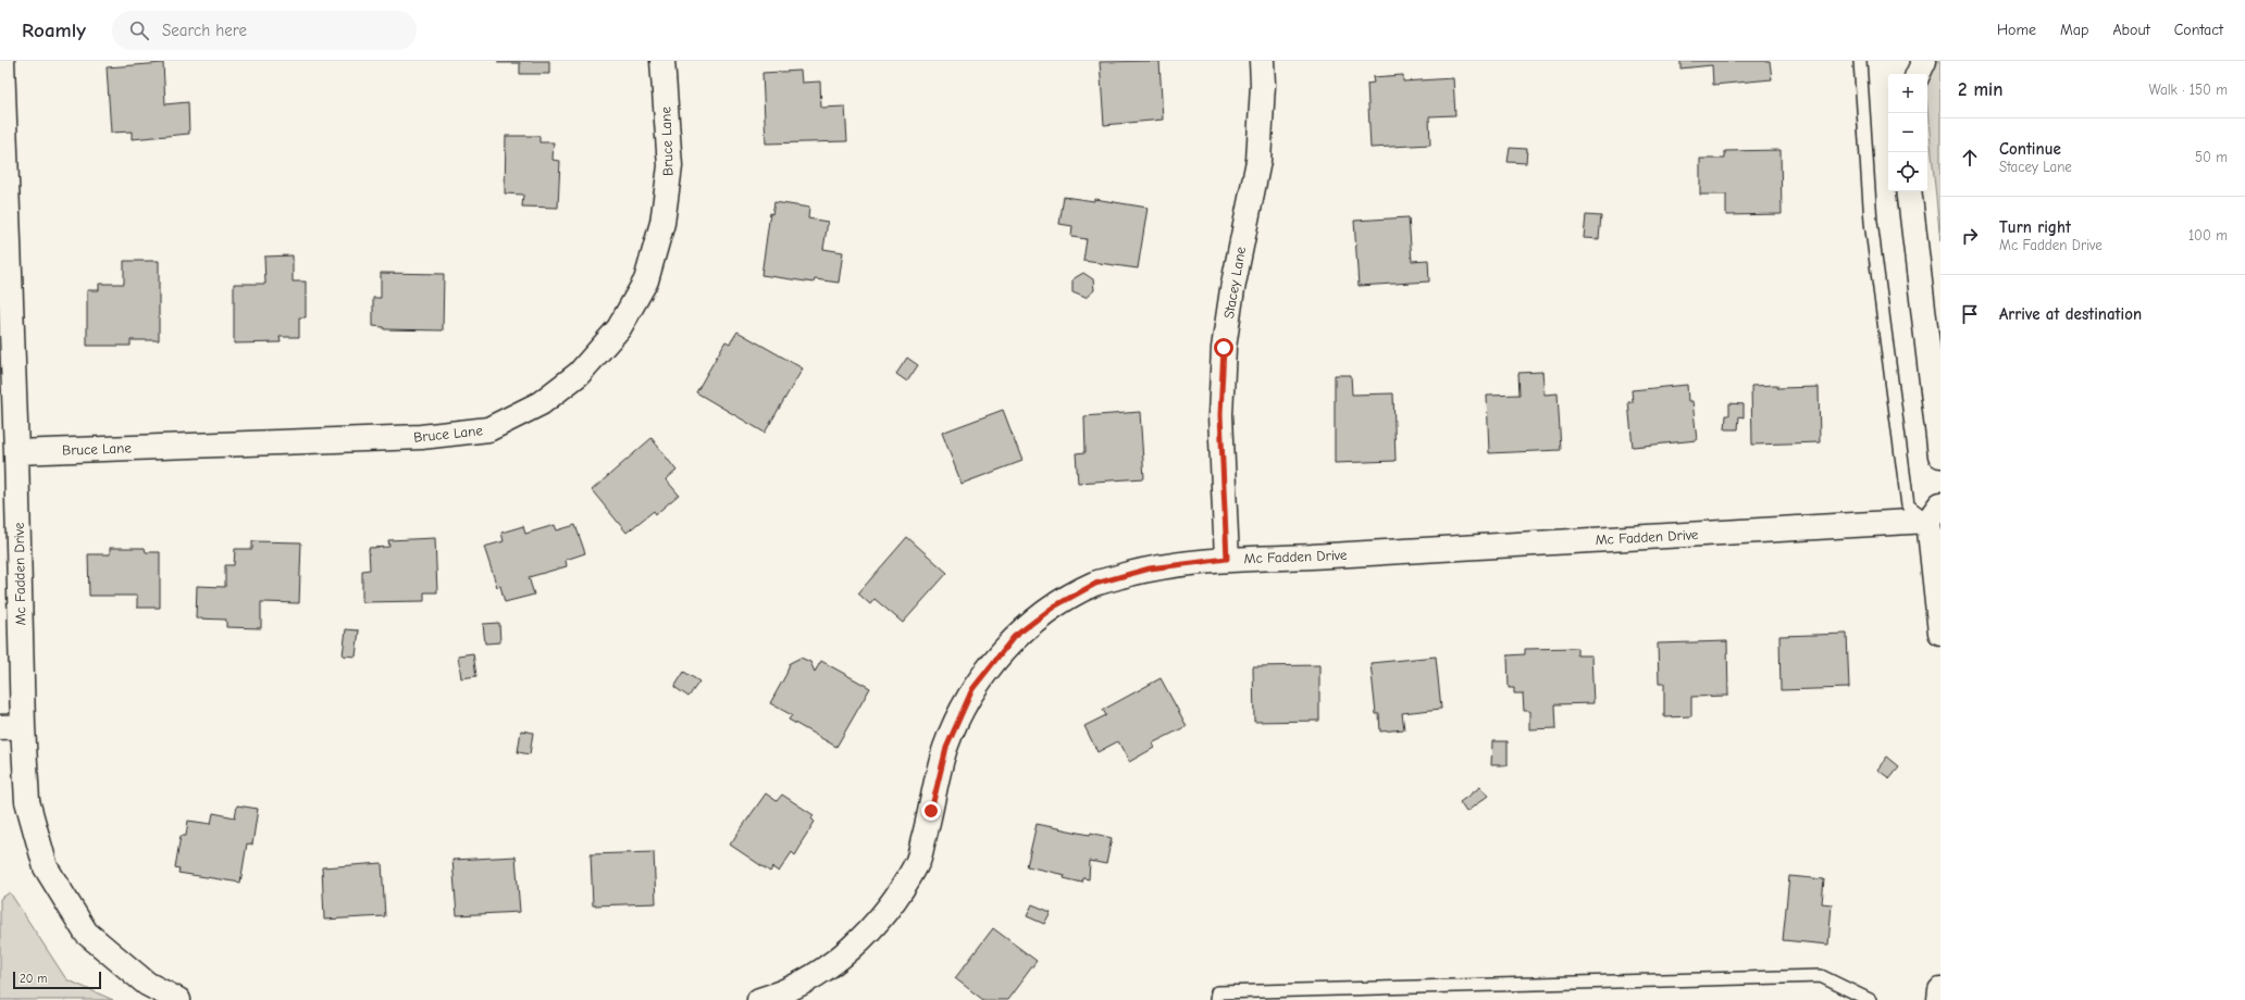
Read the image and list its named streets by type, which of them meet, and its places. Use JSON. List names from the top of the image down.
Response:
{
  "streets": {
    "street": ["Bruce Lane", "Stacey Lane", "Mc Fadden Drive"]
  },
  "crossings": [
    ["Bruce Lane", "Mc Fadden Drive"],
    ["Stacey Lane", "Mc Fadden Drive"]
  ],
  "scale_bar": "20 m",
  "page": {
    "header": "Roamly",
    "search": "Search here",
    "nav": [
      "Home",
      "Map",
      "About",
      "Contact"
    ],
    "heading": ["2 min", "Walk · 150 m"],
    "map_buttons": ["+", "−"],
    "list": [
      ["Continue", "Stacey Lane", "50 m"],
      ["Turn right", "Mc Fadden Drive", "100 m"],
      "Arrive at destination"
    ],
    "scale": "20 m"
  }
}
